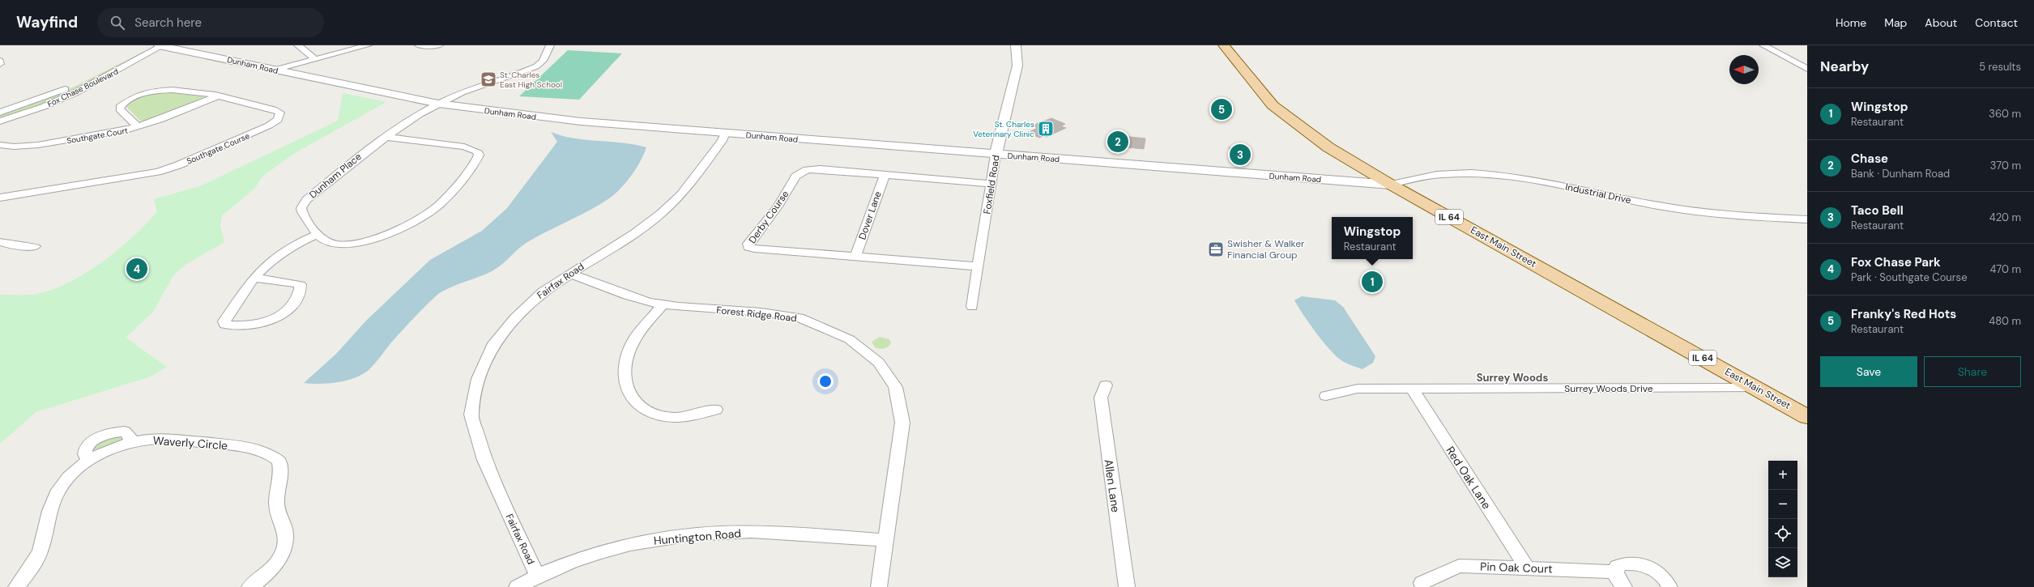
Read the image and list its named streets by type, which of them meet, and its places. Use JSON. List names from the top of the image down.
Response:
{
  "streets": {
    "main road": ["IL 64", "East Main Street"],
    "street": [
      "Dunham Road",
      "Fox Chase Boulevard",
      "Southgate Court",
      "Southgate Course",
      "Dunham Place",
      "Foxfield Road",
      "Industrial Drive",
      "Dover Lane",
      "Derby Course",
      "Fairfax Road",
      "Forest Ridge Road",
      "Surrey Woods Drive",
      "Waverly Circle",
      "Red Oak Lane",
      "Allen Lane",
      "Huntington Road",
      "Pin Oak Court"
    ]
  },
  "crossings": [
    ["Dunham Road", "Fox Chase Boulevard"],
    ["Dunham Road", "Dunham Place"],
    ["Dunham Road", "Foxfield Road"],
    ["Dunham Road", "Industrial Drive"],
    ["Dunham Road", "East Main Street"],
    ["Dunham Road", "Fairfax Road"],
    ["Southgate Court", "Southgate Course"],
    ["Foxfield Road", "Derby Course"],
    ["Industrial Drive", "East Main Street"],
    ["Dover Lane", "Derby Course"],
    ["East Main Street", "Surrey Woods Drive"],
    ["Fairfax Road", "Forest Ridge Road"],
    ["Fairfax Road", "Huntington Road"],
    ["Forest Ridge Road", "Huntington Road"],
    ["Surrey Woods Drive", "Red Oak Lane"],
    ["Red Oak Lane", "Pin Oak Court"]
  ],
  "districts": ["Surrey Woods"],
  "places": {
    "school or university": ["St. Charles East High School"],
    "building": ["St. Charles Veterinary Clinic"],
    "office": ["Swisher & Walker Financial Group"]
  },
  "north": "left",
  "page": {
    "header": "Wayfind",
    "search": "Search here",
    "nav": [
      "Home",
      "Map",
      "About",
      "Contact"
    ],
    "heading": ["Nearby", "5 results"],
    "list": [
      {
        "mark": "1",
        "name": "Wingstop",
        "note": "Restaurant",
        "value": "360 m"
      },
      {
        "mark": "2",
        "name": "Chase",
        "note": "Bank · Dunham Road",
        "value": "370 m"
      },
      {
        "mark": "3",
        "name": "Taco Bell",
        "note": "Restaurant",
        "value": "420 m"
      },
      {
        "mark": "4",
        "name": "Fox Chase Park",
        "note": "Park · Southgate Course",
        "value": "470 m"
      },
      {
        "mark": "5",
        "name": "Franky's Red Hots",
        "note": "Restaurant",
        "value": "480 m"
      }
    ],
    "pins": [
      "5",
      "2",
      "3",
      "4",
      "1"
    ],
    "popup": ["Wingstop", "Restaurant"],
    "buttons": ["Save", "Share"],
    "map_buttons": ["+", "−"]
  }
}
